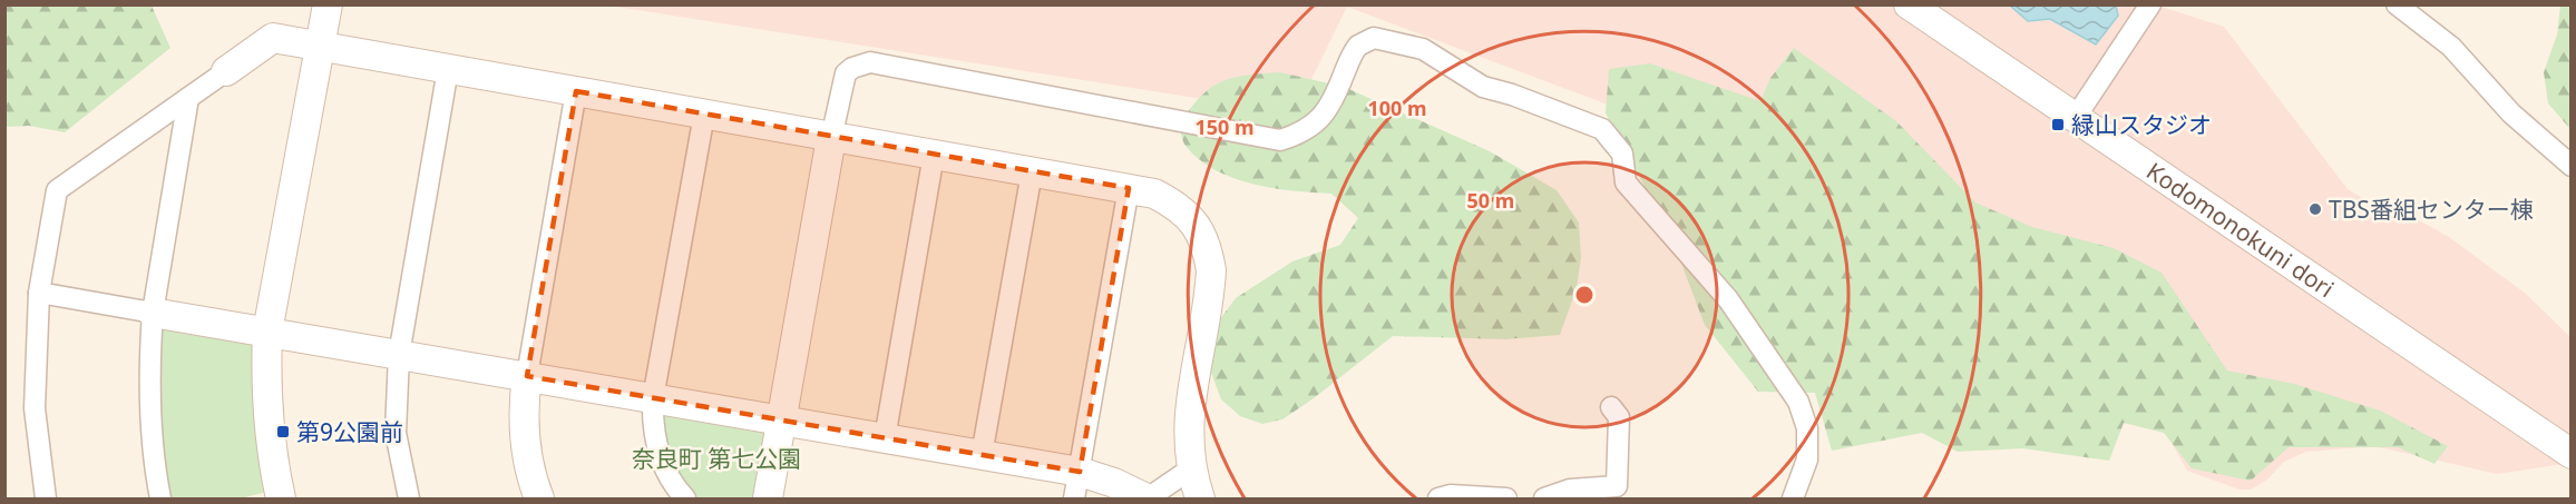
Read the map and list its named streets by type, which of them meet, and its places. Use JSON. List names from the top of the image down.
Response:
{
  "streets": {
    "street": ["Kodomonokuni dori"]
  },
  "parks": ["奈良町 第七公園"],
  "places": {
    "transit": ["緑山スタジオ", "第9公園前"],
    "other": ["TBS番組センター棟"]
  },
  "rings": ["100 m", "150 m", "50 m"]
}
